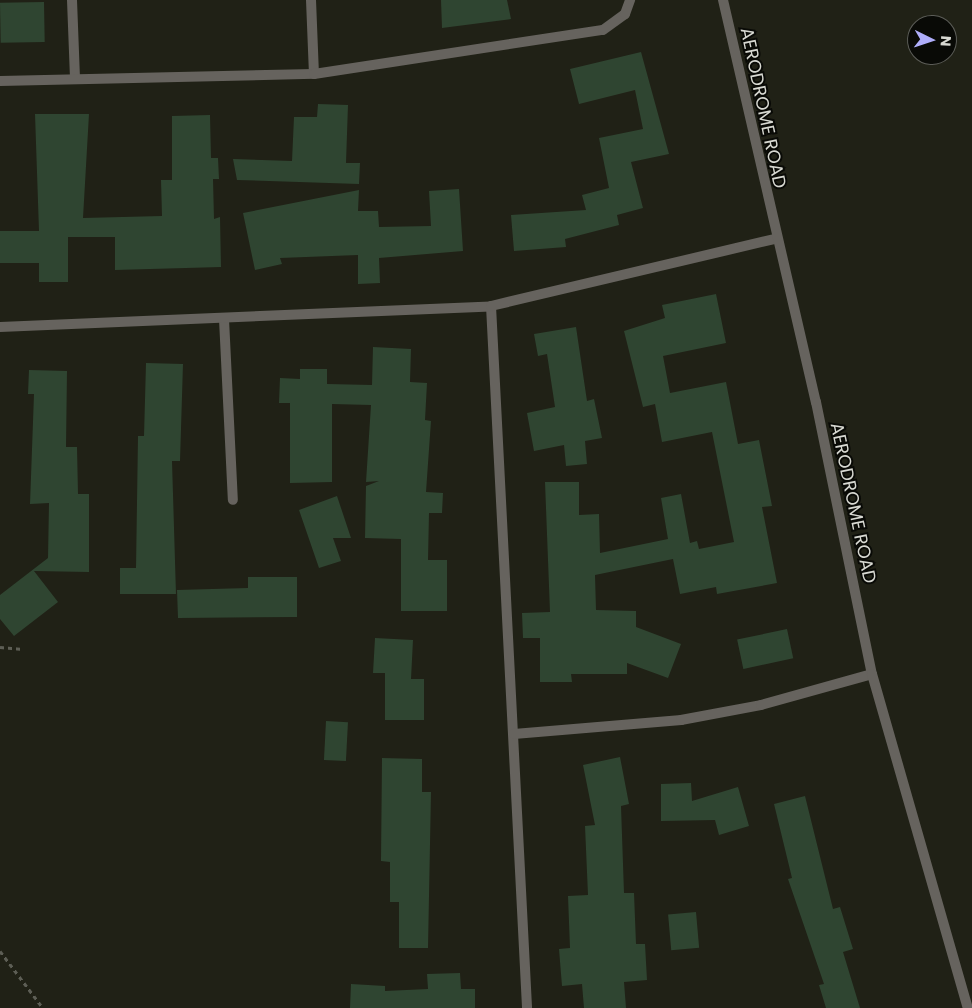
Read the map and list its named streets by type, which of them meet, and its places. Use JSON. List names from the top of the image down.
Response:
{
  "streets": {
    "street": ["AERODROME ROAD"]
  },
  "north": "right"
}
